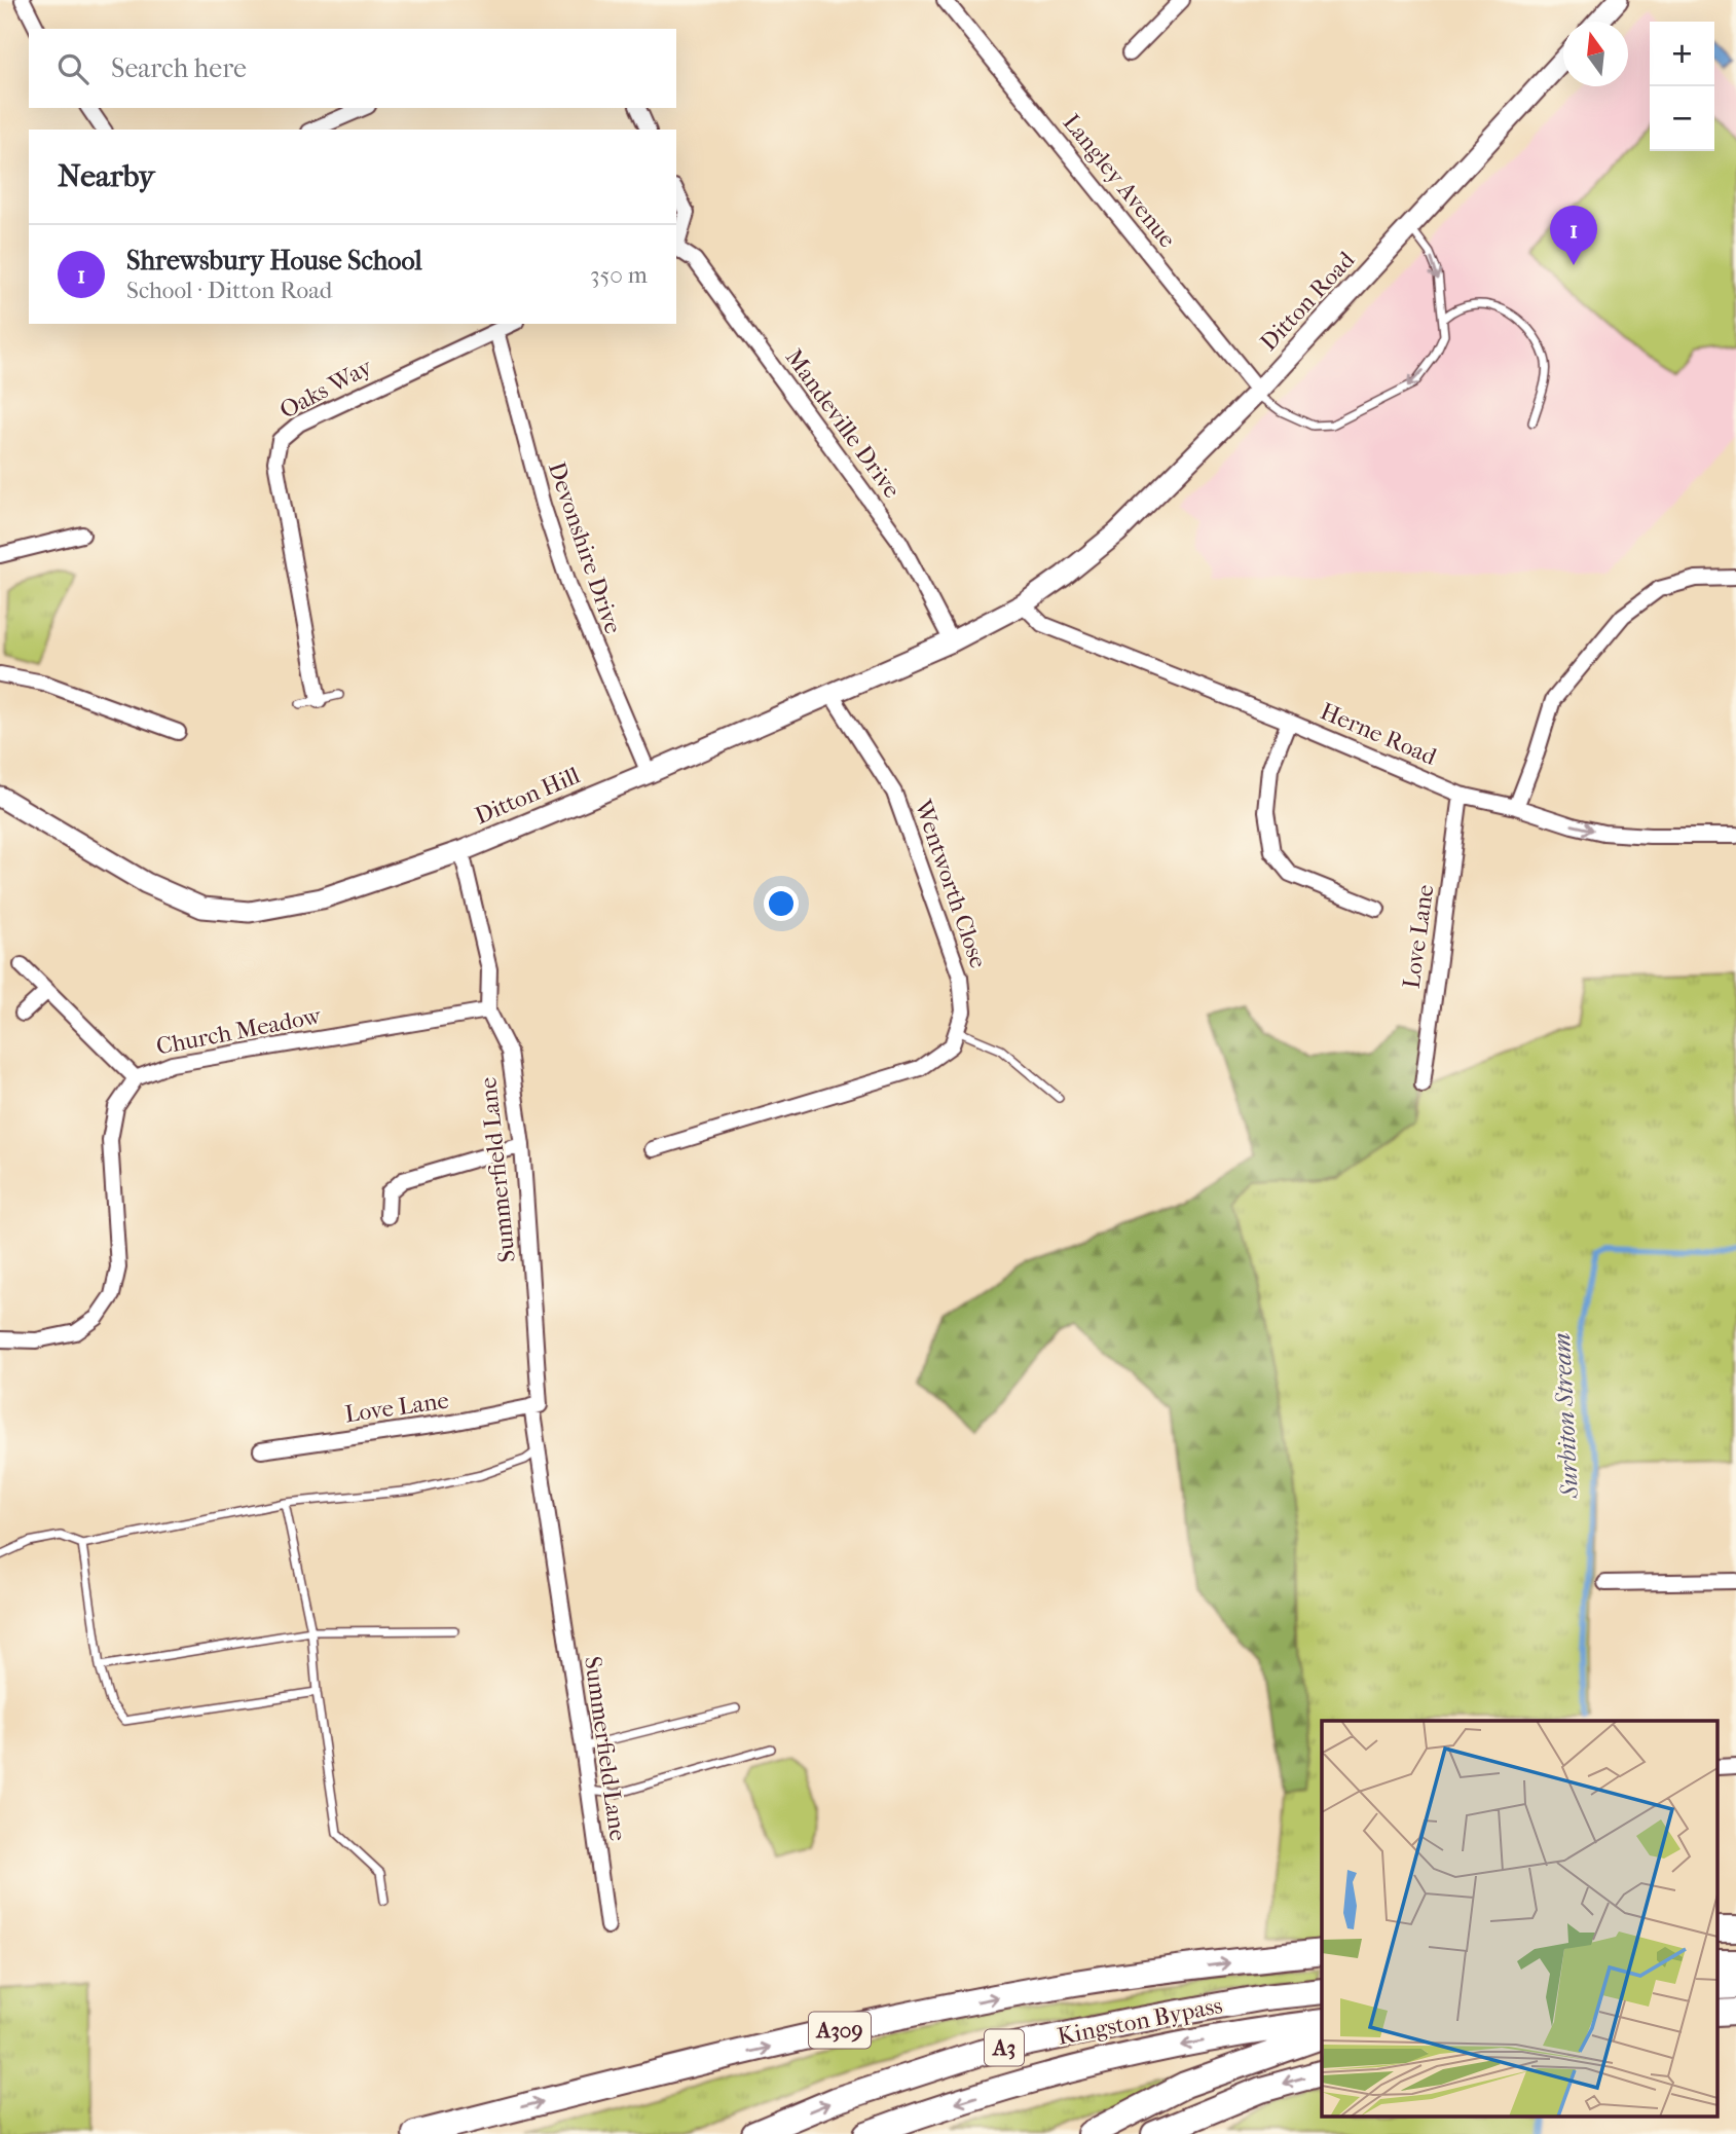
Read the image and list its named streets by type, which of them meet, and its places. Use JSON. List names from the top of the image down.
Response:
{
  "streets": {
    "highway": ["Kingston Bypass", "A309", "A3"],
    "street": [
      "Langley Avenue",
      "Ditton Road",
      "Oaks Way",
      "Mandeville Drive",
      "Devonshire Drive",
      "Herne Road",
      "Ditton Hill",
      "Wentworth Close",
      "Love Lane",
      "Church Meadow",
      "Summerfield Lane"
    ]
  },
  "crossings": [
    ["Langley Avenue", "Ditton Road"],
    ["Ditton Road", "Ditton Hill"],
    ["Oaks Way", "Devonshire Drive"],
    ["Mandeville Drive", "Ditton Hill"],
    ["Devonshire Drive", "Ditton Hill"],
    ["Herne Road", "Ditton Hill"],
    ["Herne Road", "Love Lane"],
    ["Ditton Hill", "Wentworth Close"],
    ["Ditton Hill", "Summerfield Lane"],
    ["Love Lane", "Summerfield Lane"],
    ["Church Meadow", "Summerfield Lane"]
  ],
  "water": ["Surbiton Stream"],
  "north": "top",
  "page": {
    "map_buttons": ["+", "−"],
    "search": "Search here",
    "heading": "Nearby",
    "pins": "1",
    "list": [
      {
        "mark": "1",
        "name": "Shrewsbury House School",
        "note": "School · Ditton Road",
        "value": "350 m"
      }
    ]
  }
}
